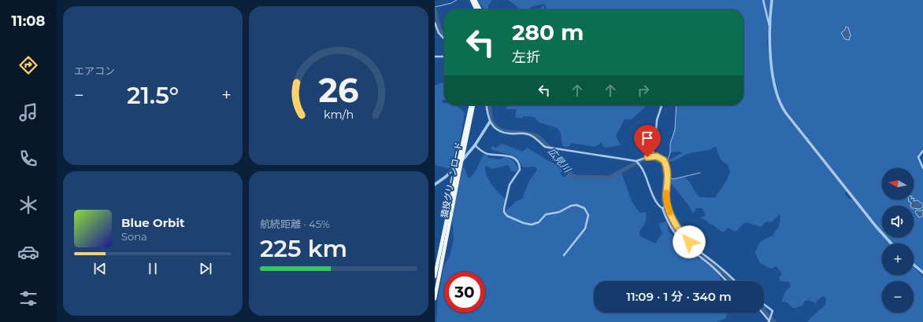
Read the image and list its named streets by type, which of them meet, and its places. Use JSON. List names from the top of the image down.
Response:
{
  "streets": {
    "main road": ["猿投グリーンロード"]
  },
  "water": ["広見川"],
  "north": "left",
  "page": {
    "tabs": "11:08",
    "tile": [
      "エアコン",
      ["航続距離 · 45%", "225 km"]
    ],
    "turn": ["280 m", "左折"],
    "heat": ["−", "21.5°", "+"],
    "map_buttons": ["+", "−"],
    "song": ["Blue Orbit", "Sona"],
    "limit": "30",
    "trip": "11:09 · 1 分 · 340 m",
    "gauge": ["26", "km/h"]
  }
}
